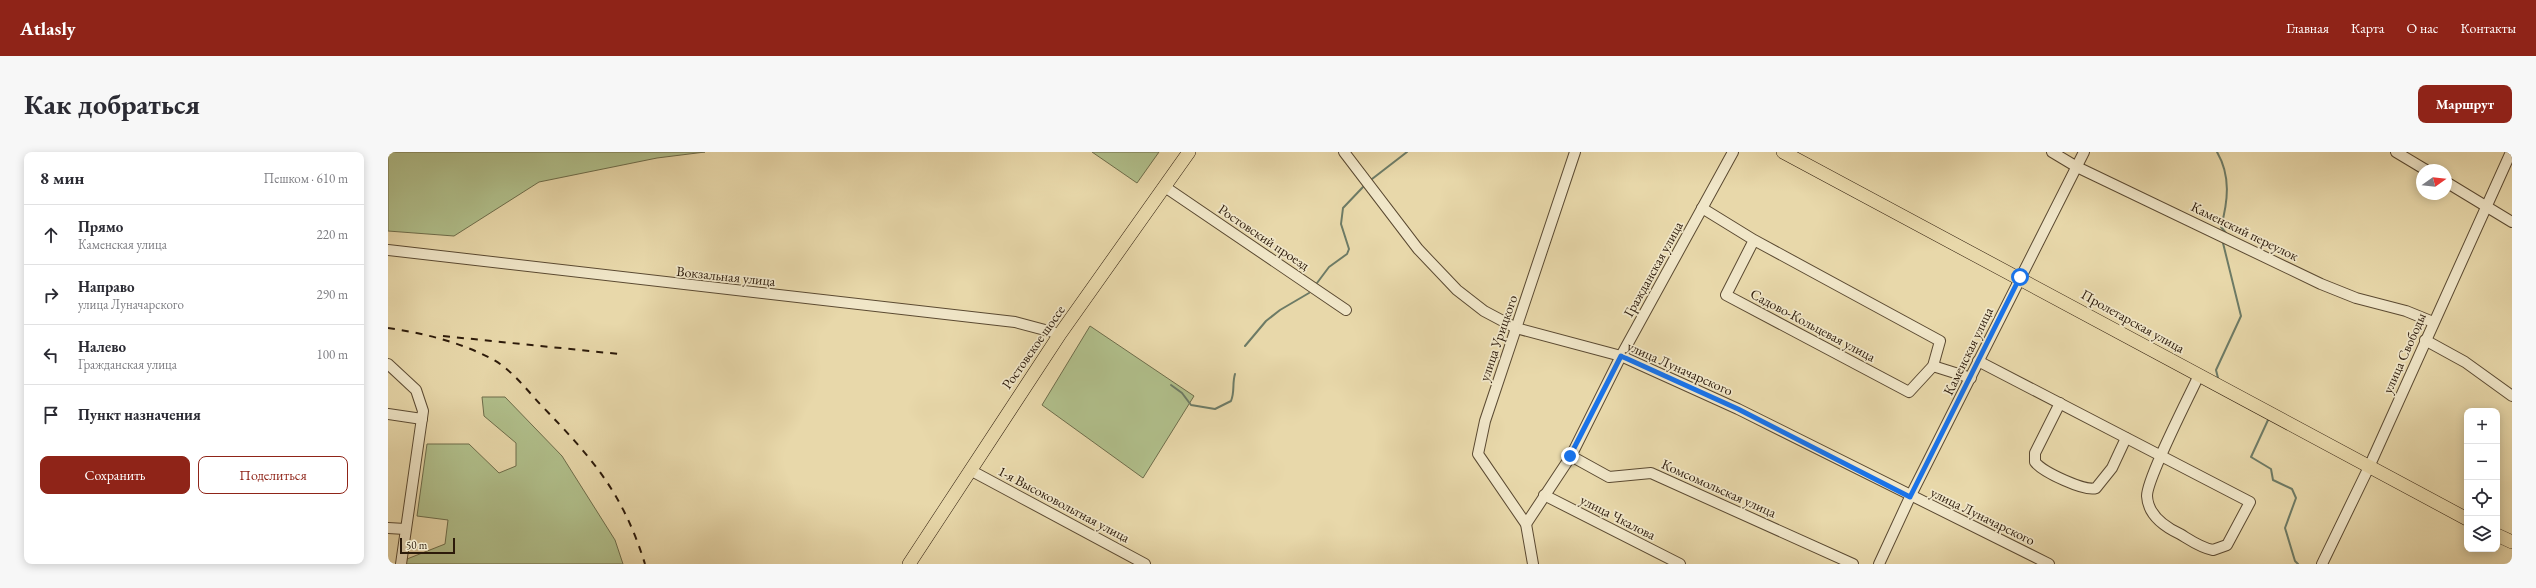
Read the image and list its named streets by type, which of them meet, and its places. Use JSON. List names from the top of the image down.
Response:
{
  "streets": {
    "main road": ["Пролетарская улица", "Ростовское шоссе"],
    "street": [
      "Каменский переулок",
      "Ростовский проезд",
      "Гражданская улица",
      "Вокзальная улица",
      "Садово-Кольцевая улица",
      "улица Урицкого",
      "Каменская улица",
      "улица Свободы",
      "улица Луначарского",
      "Комсомольская улица",
      "1-я Высоковольтная улица",
      "улица Чкалова"
    ]
  },
  "crossings": [
    ["Каменский переулок", "Каменская улица"],
    ["Каменский переулок", "улица Свободы"],
    ["Ростовский проезд", "Ростовское шоссе"],
    ["Гражданская улица", "Садово-Кольцевая улица"],
    ["Гражданская улица", "улица Урицкого"],
    ["Гражданская улица", "улица Луначарского"],
    ["Гражданская улица", "Комсомольская улица"],
    ["Гражданская улица", "улица Чкалова"],
    ["Вокзальная улица", "Ростовское шоссе"],
    ["Пролетарская улица", "Каменская улица"],
    ["Пролетарская улица", "улица Свободы"],
    ["улица Урицкого", "улица Луначарского"],
    ["Ростовское шоссе", "1-я Высоковольтная улица"],
    ["Каменская улица", "улица Луначарского"]
  ],
  "scale_bar": "50 m",
  "north": "right",
  "page": {
    "header": "Atlasly",
    "nav": [
      "Главная",
      "Карта",
      "О нас",
      "Контакты"
    ],
    "buttons": [
      "Маршрут",
      ["Сохранить", "Поделиться"]
    ],
    "title": "Как добраться",
    "heading": ["8 мин", "Пешком · 610 m"],
    "list": [
      ["Прямо", "Каменская улица", "220 m"],
      ["Направо", "улица Луначарского", "290 m"],
      ["Налево", "Гражданская улица", "100 m"],
      "Пункт назначения"
    ],
    "map_buttons": ["+", "−"],
    "scale": "50 m"
  }
}
